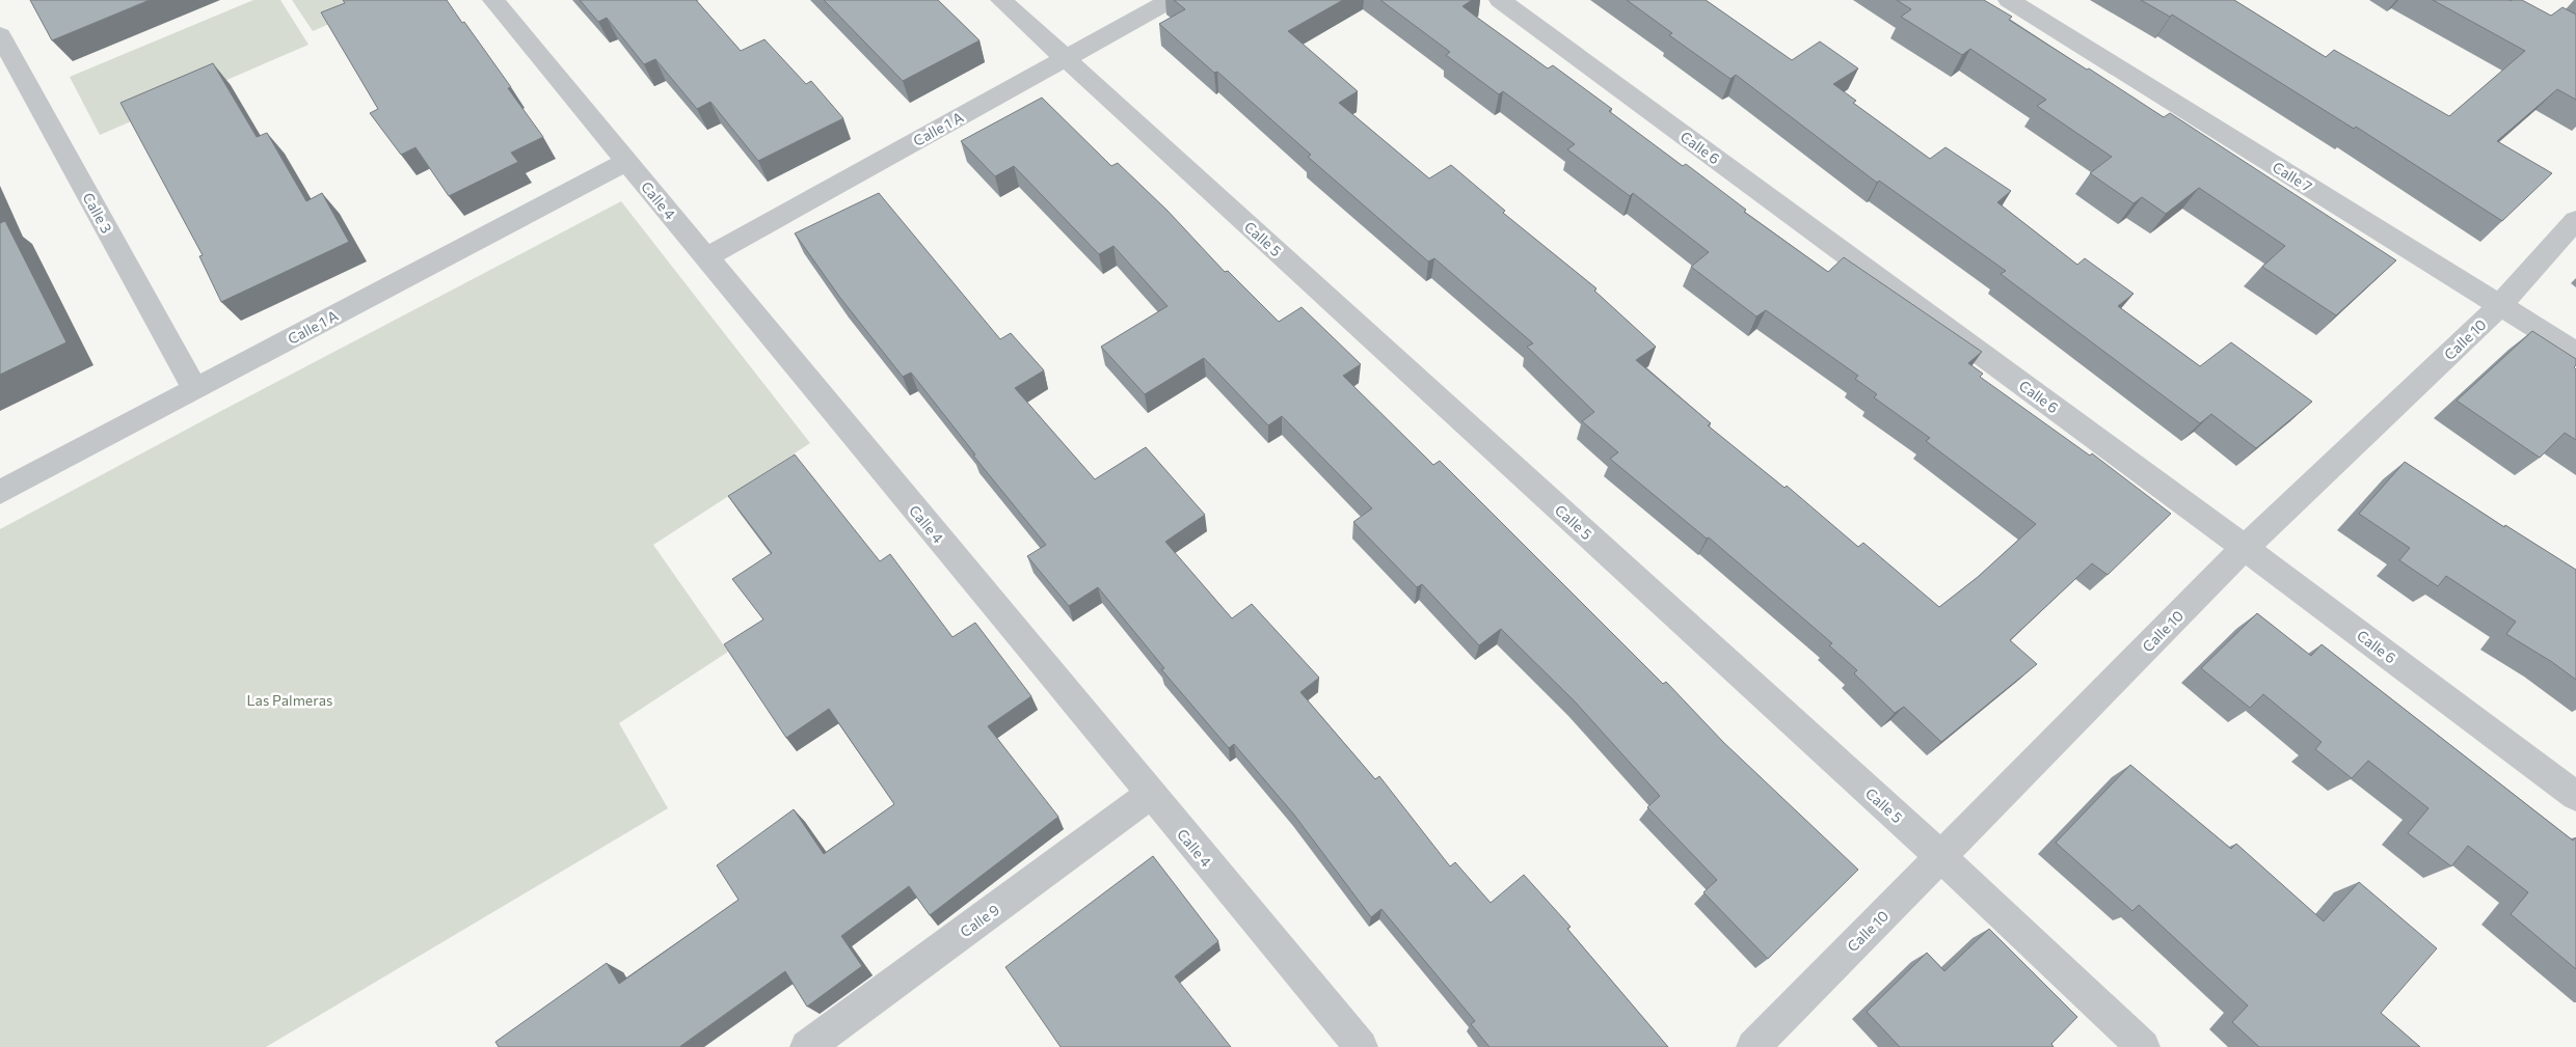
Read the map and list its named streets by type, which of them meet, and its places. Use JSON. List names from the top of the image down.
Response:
{
  "streets": {
    "street": [
      "Calle 1 A",
      "Calle 6",
      "Calle 7",
      "Calle 4",
      "Calle 3",
      "Calle 5",
      "Calle 10",
      "Calle 9"
    ]
  },
  "crossings": [
    ["Calle 1 A", "Calle 4"],
    ["Calle 1 A", "Calle 3"],
    ["Calle 1 A", "Calle 5"],
    ["Calle 6", "Calle 10"],
    ["Calle 7", "Calle 10"],
    ["Calle 4", "Calle 9"],
    ["Calle 5", "Calle 10"]
  ],
  "parks": ["Las Palmeras"]
}
